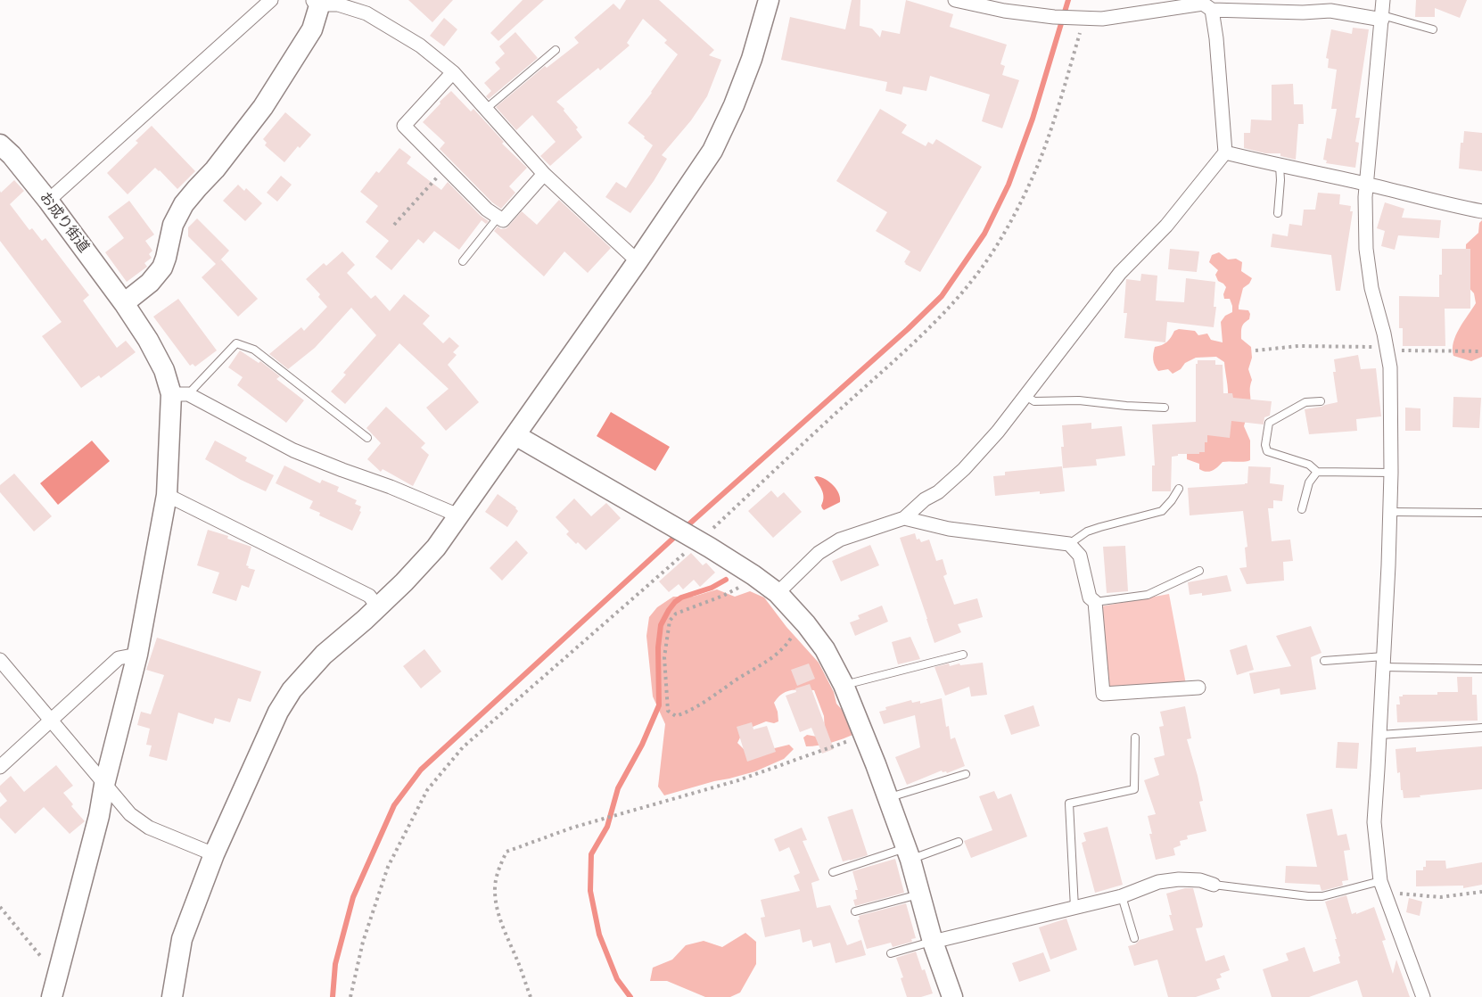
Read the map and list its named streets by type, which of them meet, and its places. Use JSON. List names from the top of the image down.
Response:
{
  "streets": {
    "street": ["お成り街道"]
  }
}
